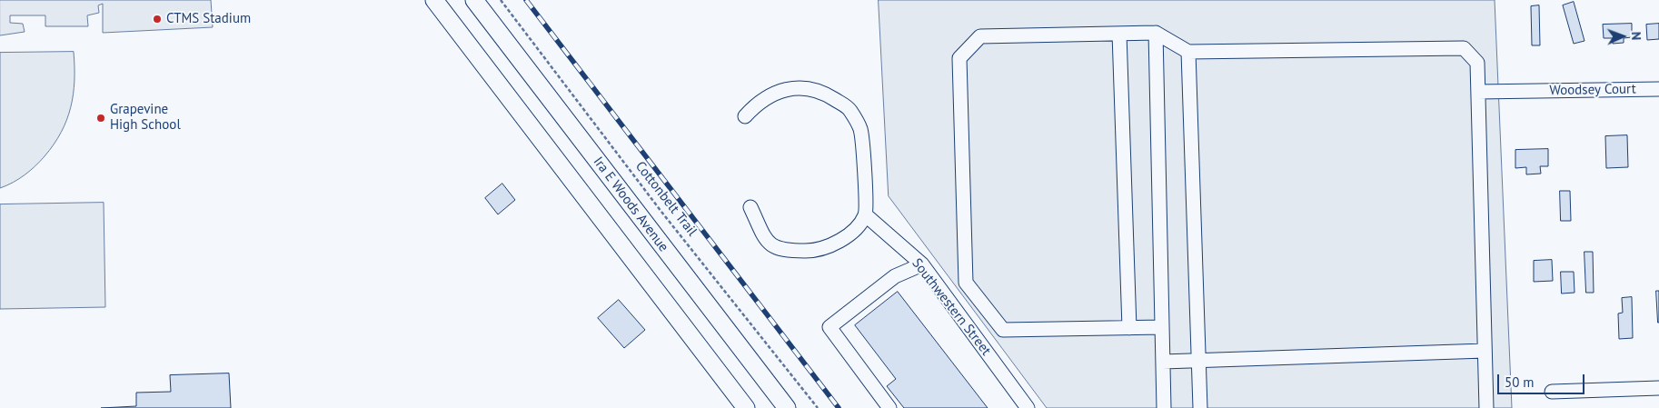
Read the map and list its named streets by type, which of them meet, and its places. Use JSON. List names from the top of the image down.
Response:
{
  "streets": {
    "main road": ["Ira E Woods Avenue"],
    "street": ["Woodsey Court", "Southwestern Street"],
    "path": ["Cottonbelt Trail"]
  },
  "places": ["CTMS Stadium", "Grapevine High School"],
  "scale_bar": "50 m",
  "north": "right"
}
